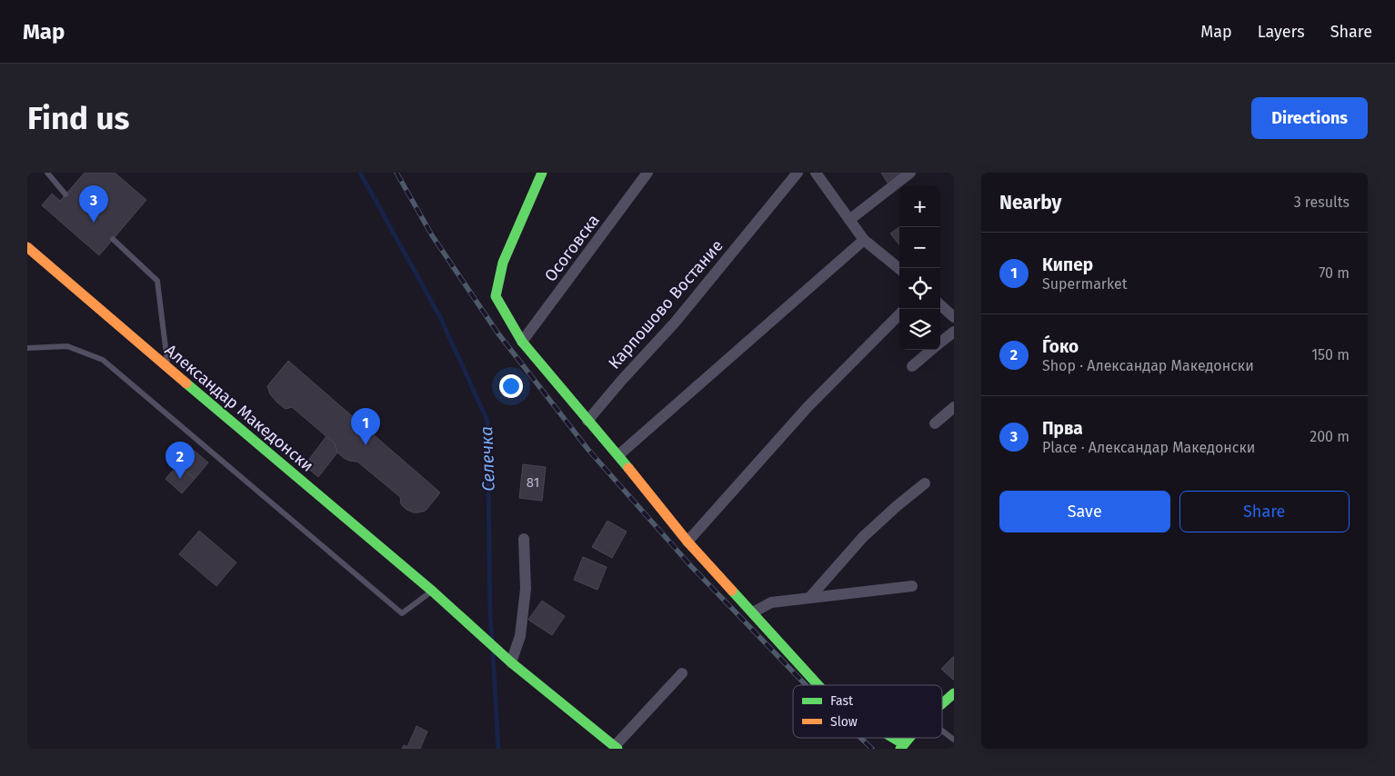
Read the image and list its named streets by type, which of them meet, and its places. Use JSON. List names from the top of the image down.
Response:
{
  "streets": {
    "main road": ["Александар Македонски"],
    "street": ["Осоговска", "Карпошово Востание"]
  },
  "water": ["Селечка"],
  "house_numbers": ["81"],
  "legend": ["Fast", "Slow"],
  "page": {
    "header": "Map",
    "nav": ["Map", "Layers", "Share"],
    "buttons": [
      "Directions",
      ["Save", "Share"]
    ],
    "title": "Find us",
    "heading": ["Nearby", "3 results"],
    "pins": ["3", "1", "2"],
    "map_buttons": ["+", "−"],
    "list": [
      {
        "mark": "1",
        "name": "Кипер",
        "note": "Supermarket",
        "value": "70 m"
      },
      {
        "mark": "2",
        "name": "Ѓоко",
        "note": "Shop · Александар Македонски",
        "value": "150 m"
      },
      {
        "mark": "3",
        "name": "Прва",
        "note": "Place · Александар Македонски",
        "value": "200 m"
      }
    ]
  }
}
